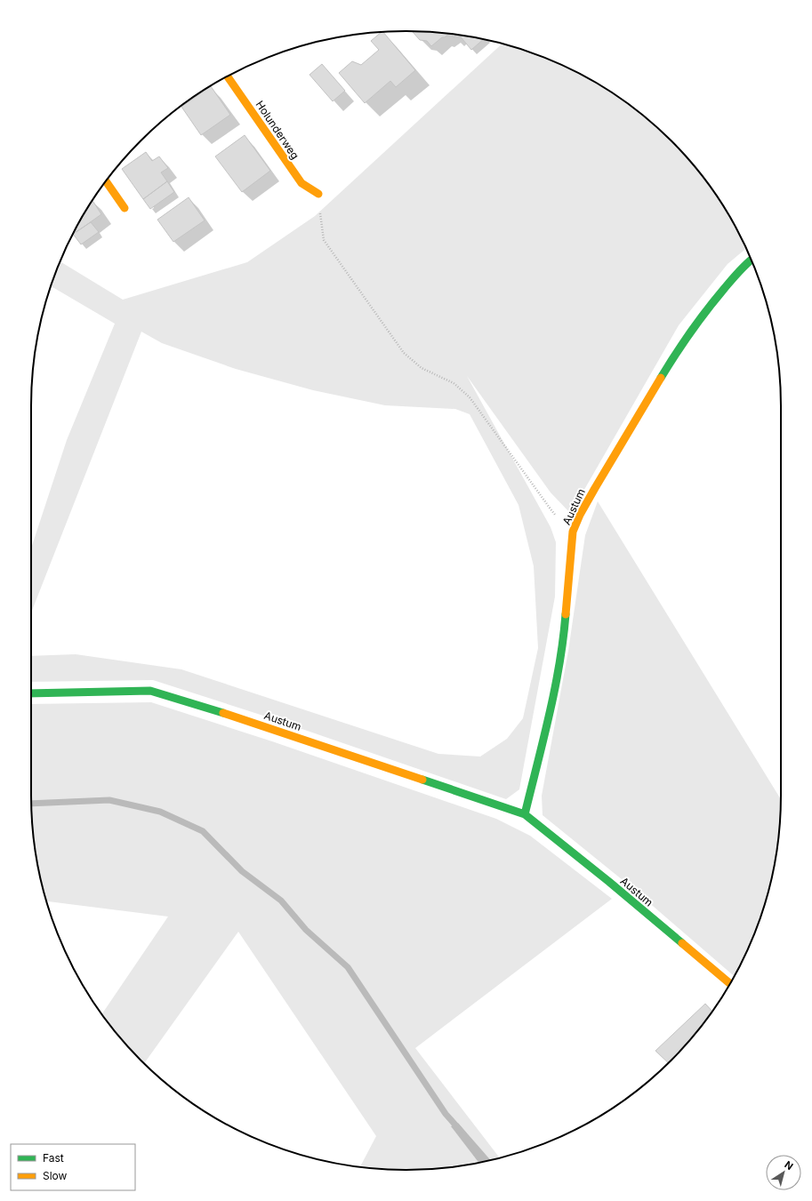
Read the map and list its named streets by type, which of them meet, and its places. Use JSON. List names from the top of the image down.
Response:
{
  "streets": {
    "street": ["Holunderweg", "Austum"]
  },
  "legend": ["Fast", "Slow"],
  "north": "top right"
}
